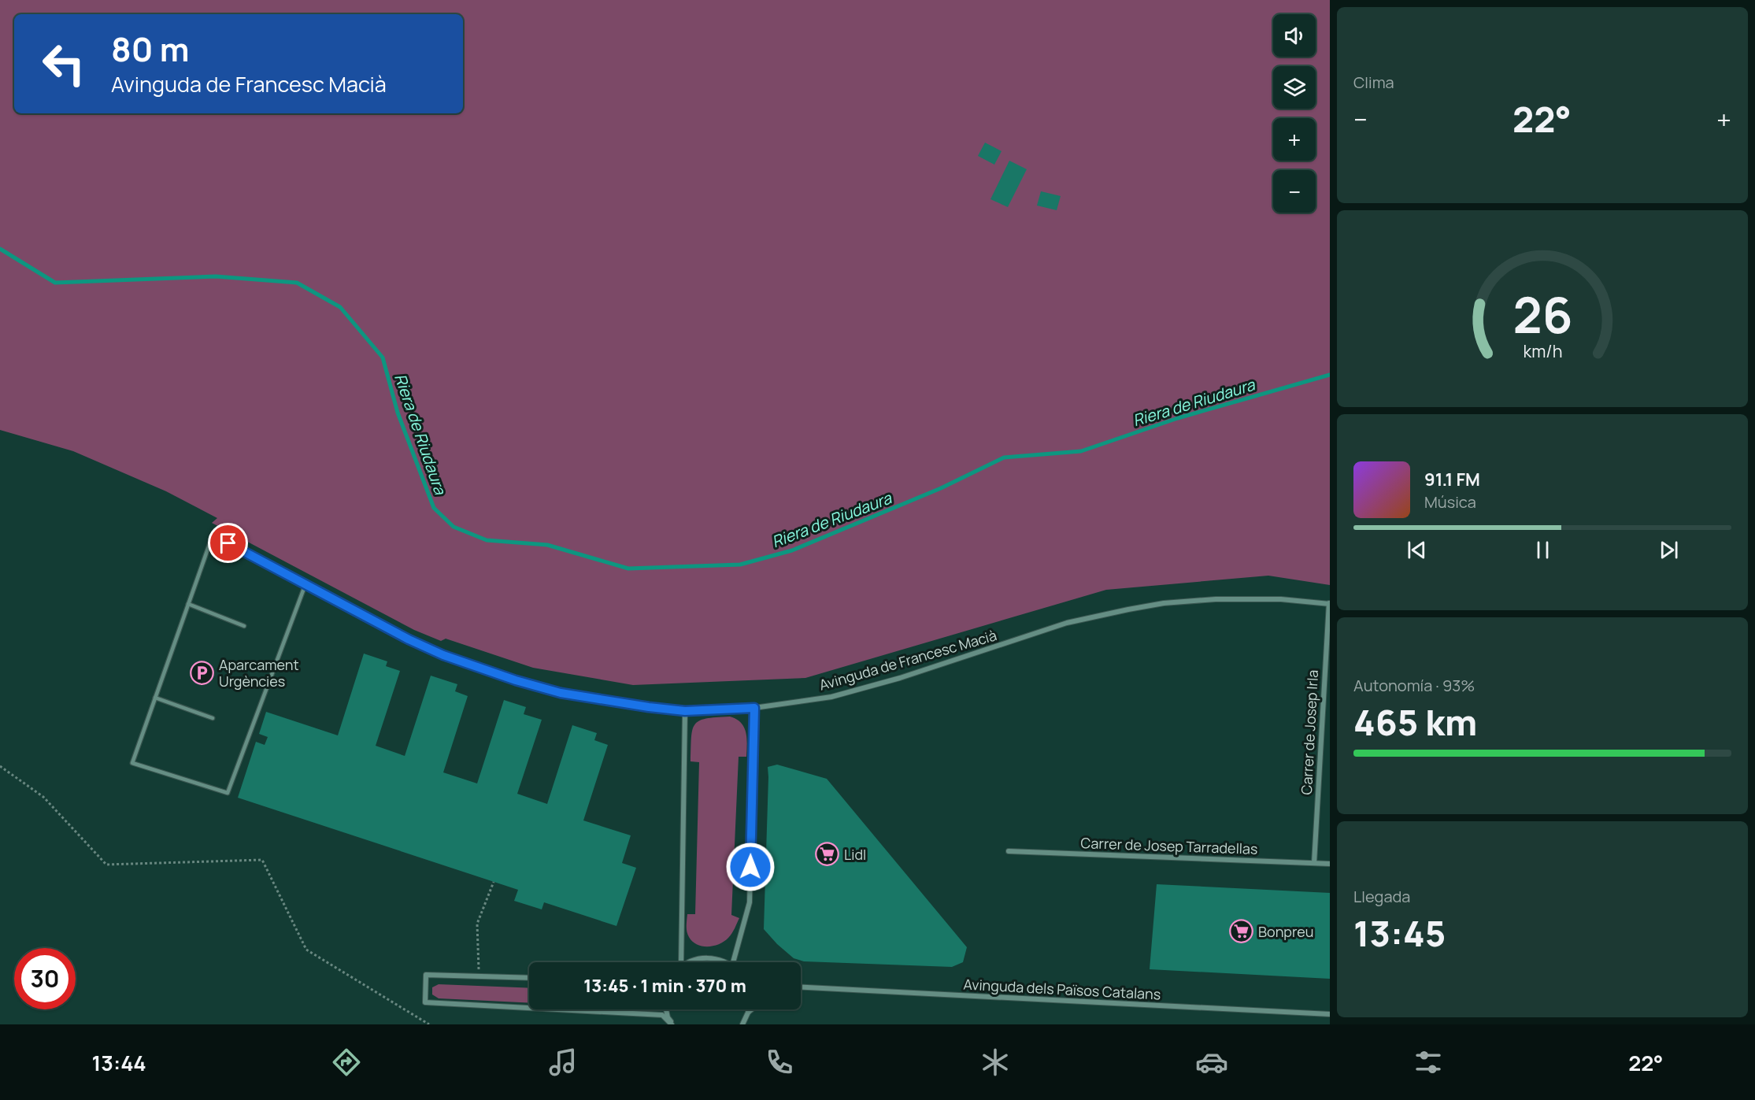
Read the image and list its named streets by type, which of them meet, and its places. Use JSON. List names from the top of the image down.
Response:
{
  "streets": {
    "street": [
      "Avinguda de Francesc Macià",
      "Carrer de Josep Irla",
      "Carrer de Josep Tarradellas",
      "Avinguda dels Països Catalans"
    ]
  },
  "crossings": [
    ["Avinguda de Francesc Macià", "Carrer de Josep Irla"],
    ["Carrer de Josep Irla", "Carrer de Josep Tarradellas"]
  ],
  "water": ["Riera de Riudaura"],
  "places": {
    "parking": ["Aparcament Urgències"],
    "supermarket": ["Lidl", "Bonpreu"]
  },
  "page": {
    "tile": [
      "Clima",
      ["Autonomía · 93%", "465 km"],
      ["Llegada", "13:45"]
    ],
    "map_buttons": ["+", "−"],
    "turn": ["80 m", "Avinguda de Francesc Macià"],
    "heat": ["−", "22°", "+"],
    "song": ["91.1 FM", "Música"],
    "limit": "30",
    "trip": "13:45 · 1 min · 370 m",
    "tabs": ["13:44", "22°"],
    "gauge": ["26", "km/h"]
  }
}
